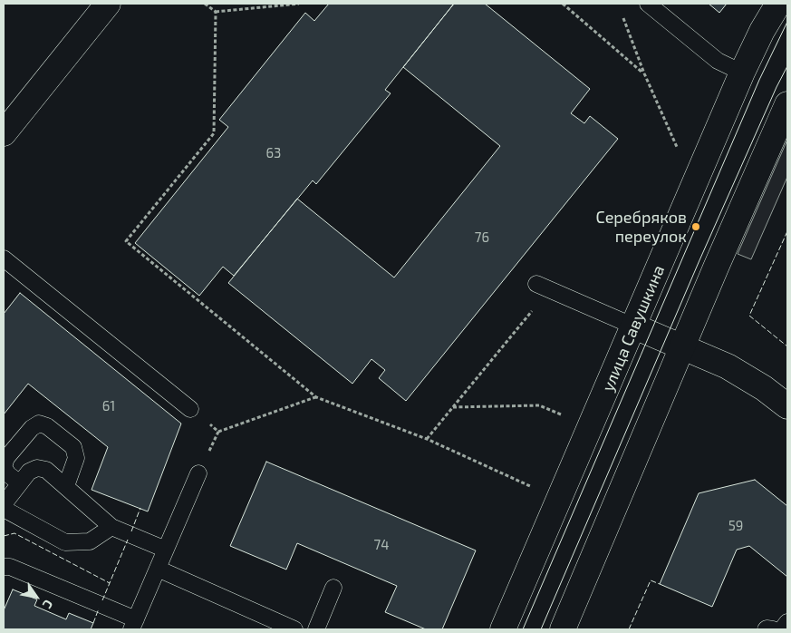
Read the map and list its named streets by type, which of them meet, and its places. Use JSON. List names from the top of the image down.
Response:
{
  "streets": {
    "main road": ["улица Савушкина"]
  },
  "places": ["Серебряков переулок"],
  "house_numbers": [
    "63",
    "76",
    "61",
    "59",
    "74"
  ],
  "north": "bottom right"
}
